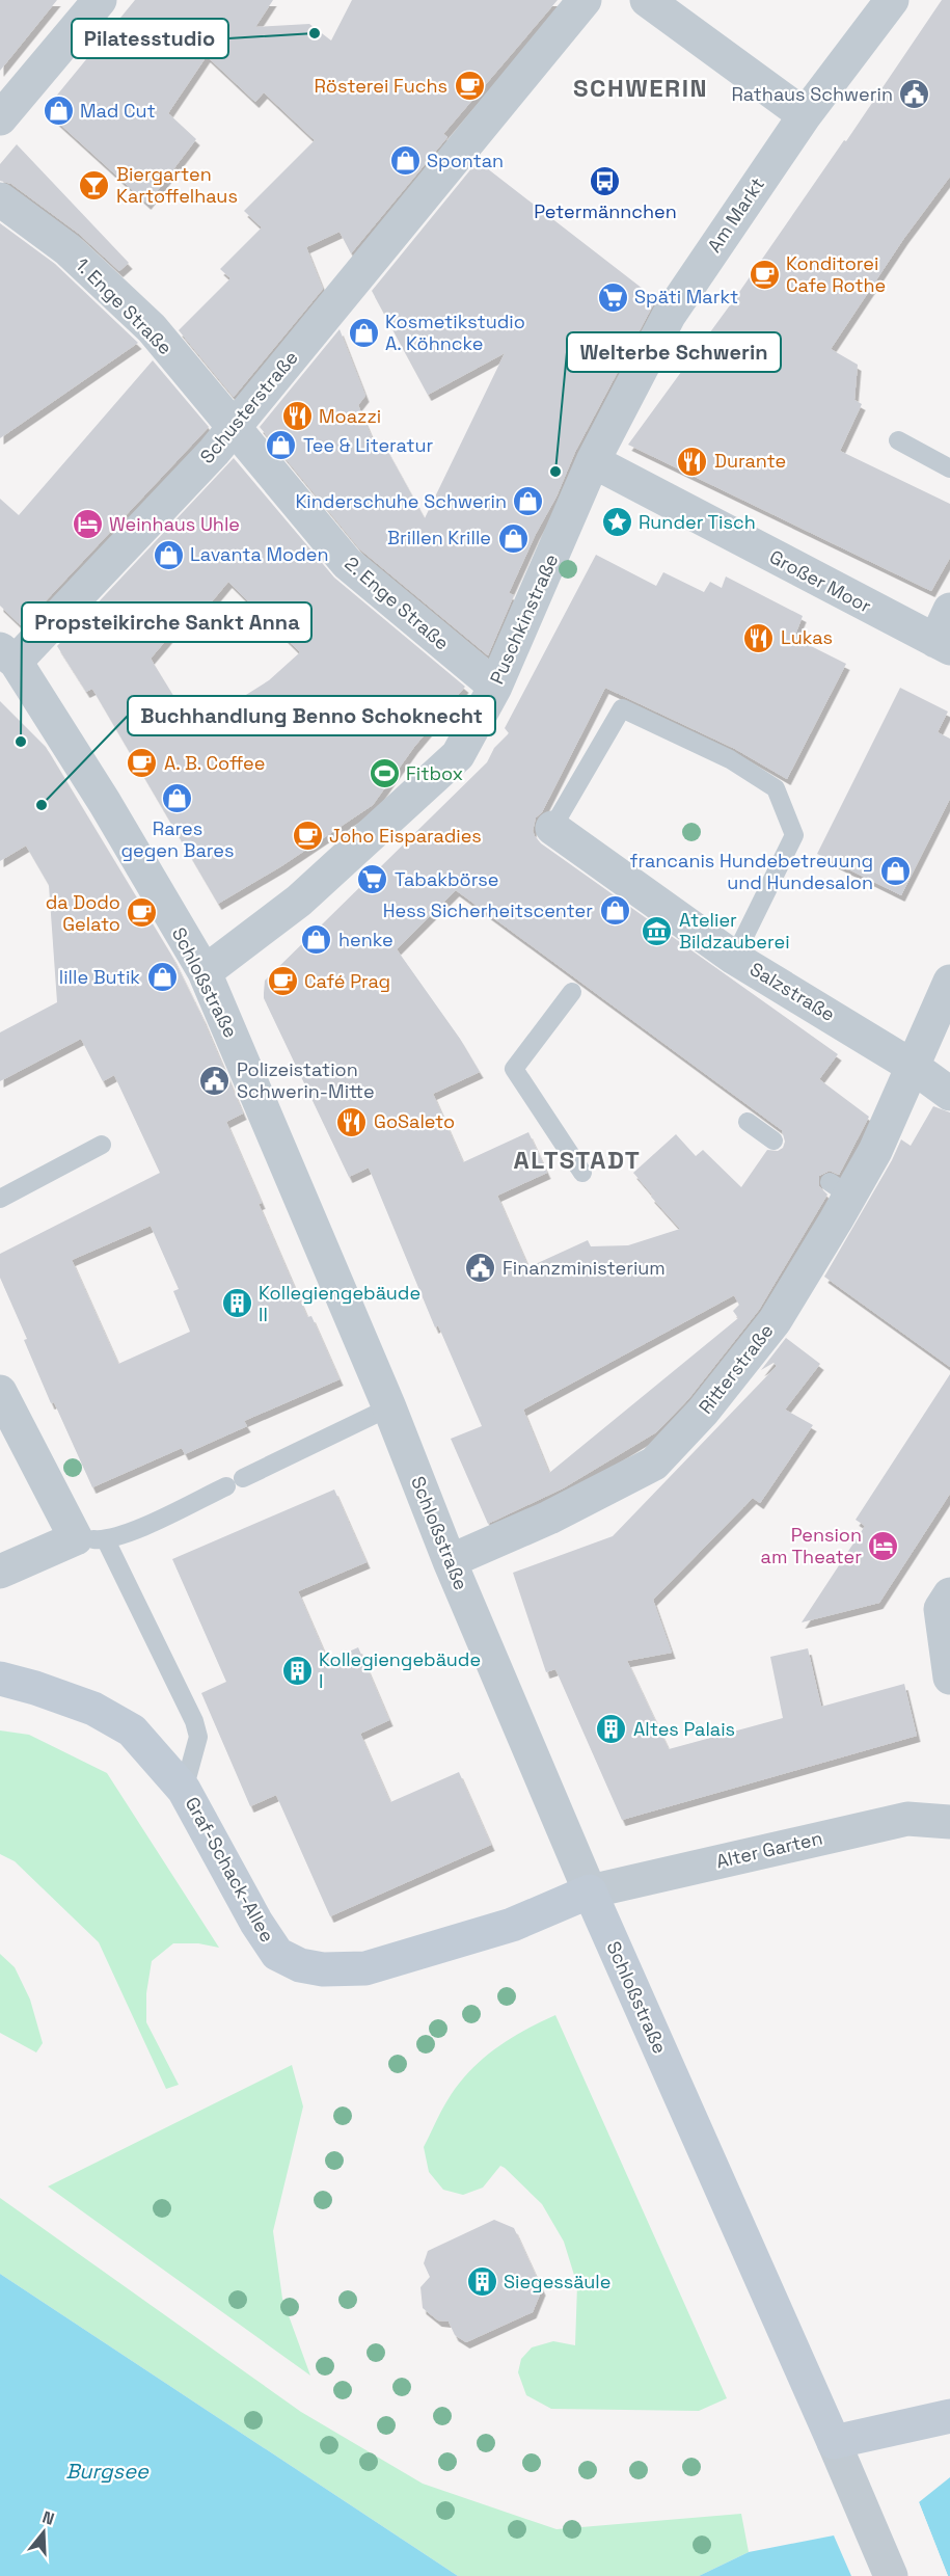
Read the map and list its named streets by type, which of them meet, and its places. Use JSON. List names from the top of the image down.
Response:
{
  "streets": {
    "street": [
      "Am Markt",
      "1. Enge Straße",
      "Schusterstraße",
      "Großer Moor",
      "2. Enge Straße",
      "Puschkinstraße",
      "Schloßstraße",
      "Salzstraße",
      "Ritterstraße",
      "Alter Garten",
      "Graf-Schack-Allee"
    ]
  },
  "crossings": [
    ["Am Markt", "Puschkinstraße"],
    ["1. Enge Straße", "Schusterstraße"],
    ["1. Enge Straße", "2. Enge Straße"],
    ["Schusterstraße", "2. Enge Straße"],
    ["Schusterstraße", "Schloßstraße"],
    ["Großer Moor", "Puschkinstraße"],
    ["2. Enge Straße", "Puschkinstraße"],
    ["Puschkinstraße", "Schloßstraße"],
    ["Schloßstraße", "Ritterstraße"],
    ["Schloßstraße", "Alter Garten"],
    ["Schloßstraße", "Graf-Schack-Allee"],
    ["Salzstraße", "Ritterstraße"],
    ["Alter Garten", "Graf-Schack-Allee"]
  ],
  "districts": ["SCHWERIN", "ALTSTADT"],
  "water": ["Burgsee"],
  "places": {
    "other": [
      "Pilatesstudio",
      "Welterbe Schwerin",
      "Propsteikirche Sankt Anna",
      "Buchhandlung Benno Schoknecht"
    ],
    "cafe": [
      "Rösterei Fuchs",
      "Konditorei Cafe Rothe",
      "A. B. Coffee",
      "Joho Eisparadies",
      "da Dodo Gelato",
      "Café Prag"
    ],
    "public building": ["Rathaus Schwerin", "Polizeistation Schwerin-Mitte", "Finanzministerium"],
    "shop": [
      "Mad Cut",
      "Spontan",
      "Kosmetikstudio A. Köhncke",
      "Tee & Literatur",
      "Kinderschuhe Schwerin",
      "Brillen Krille",
      "Lavanta Moden",
      "Rares gegen Bares",
      "francanis Hundebetreuung und Hundesalon",
      "Hess Sicherheitscenter",
      "henke",
      "lille Butik"
    ],
    "bus stop": ["Petermännchen"],
    "bar": ["Biergarten Kartoffelhaus"],
    "supermarket": ["Späti Markt", "Tabakbörse"],
    "restaurant": [
      "Moazzi",
      "Durante",
      "Lukas",
      "GoSaleto"
    ],
    "place": ["Runder Tisch"],
    "hotel": ["Weinhaus Uhle", "Pension am Theater"],
    "sports": ["Fitbox"],
    "museum": ["Atelier Bildzauberei"],
    "building": [
      "Kollegiengebäude II",
      "Kollegiengebäude I",
      "Altes Palais",
      "Siegessäule"
    ]
  },
  "north": "top"
}
